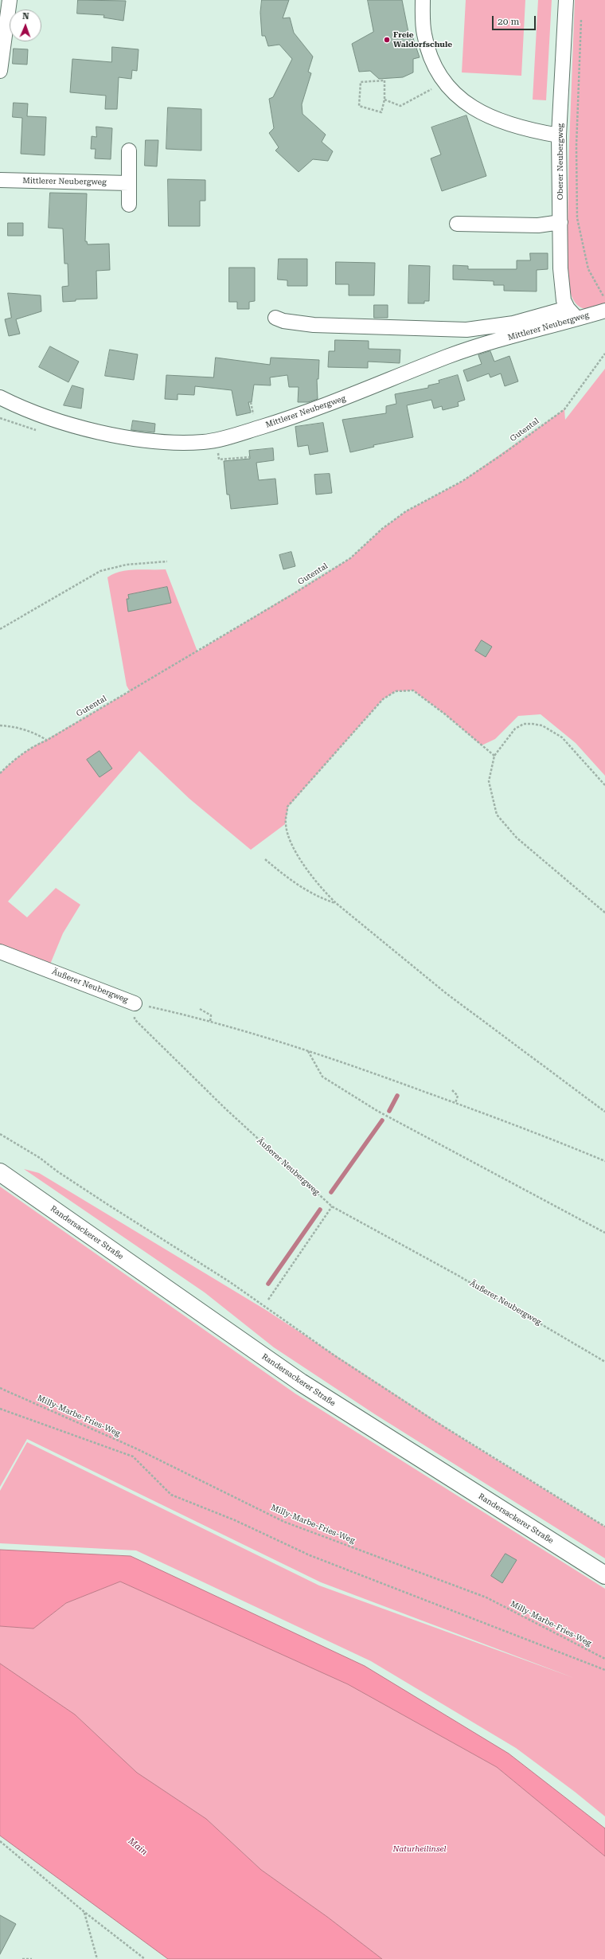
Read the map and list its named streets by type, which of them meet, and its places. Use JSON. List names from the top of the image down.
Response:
{
  "streets": {
    "main road": ["Randersackerer Straße"],
    "street": ["Oberer Neubergweg", "Mittlerer Neubergweg", "Äußerer Neubergweg"],
    "path": ["Gutental", "Milly-Marbe-Fries-Weg"]
  },
  "crossings": [
    ["Oberer Neubergweg", "Mittlerer Neubergweg"]
  ],
  "water": ["Main"],
  "parks": ["Naturheilinsel"],
  "places": ["Freie Waldorfschule"],
  "scale_bar": "20 m",
  "north": "top"
}
